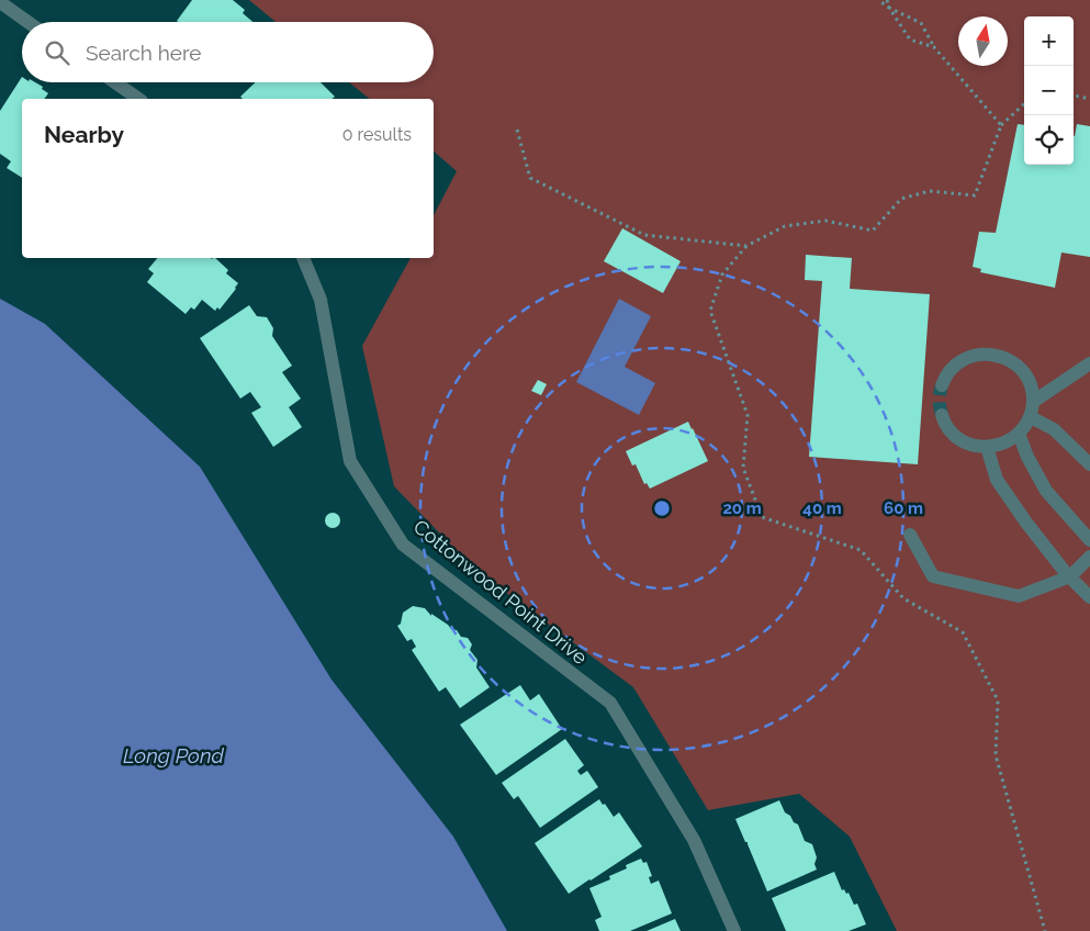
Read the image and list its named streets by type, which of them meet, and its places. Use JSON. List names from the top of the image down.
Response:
{
  "streets": {
    "street": ["Cottonwood Point Drive"]
  },
  "water": ["Long Pond"],
  "north": "top",
  "page": {
    "map_buttons": ["+", "−"],
    "search": "Search here",
    "heading": ["Nearby", "0 results"]
  },
  "rings": ["20 m", "40 m", "60 m"]
}
